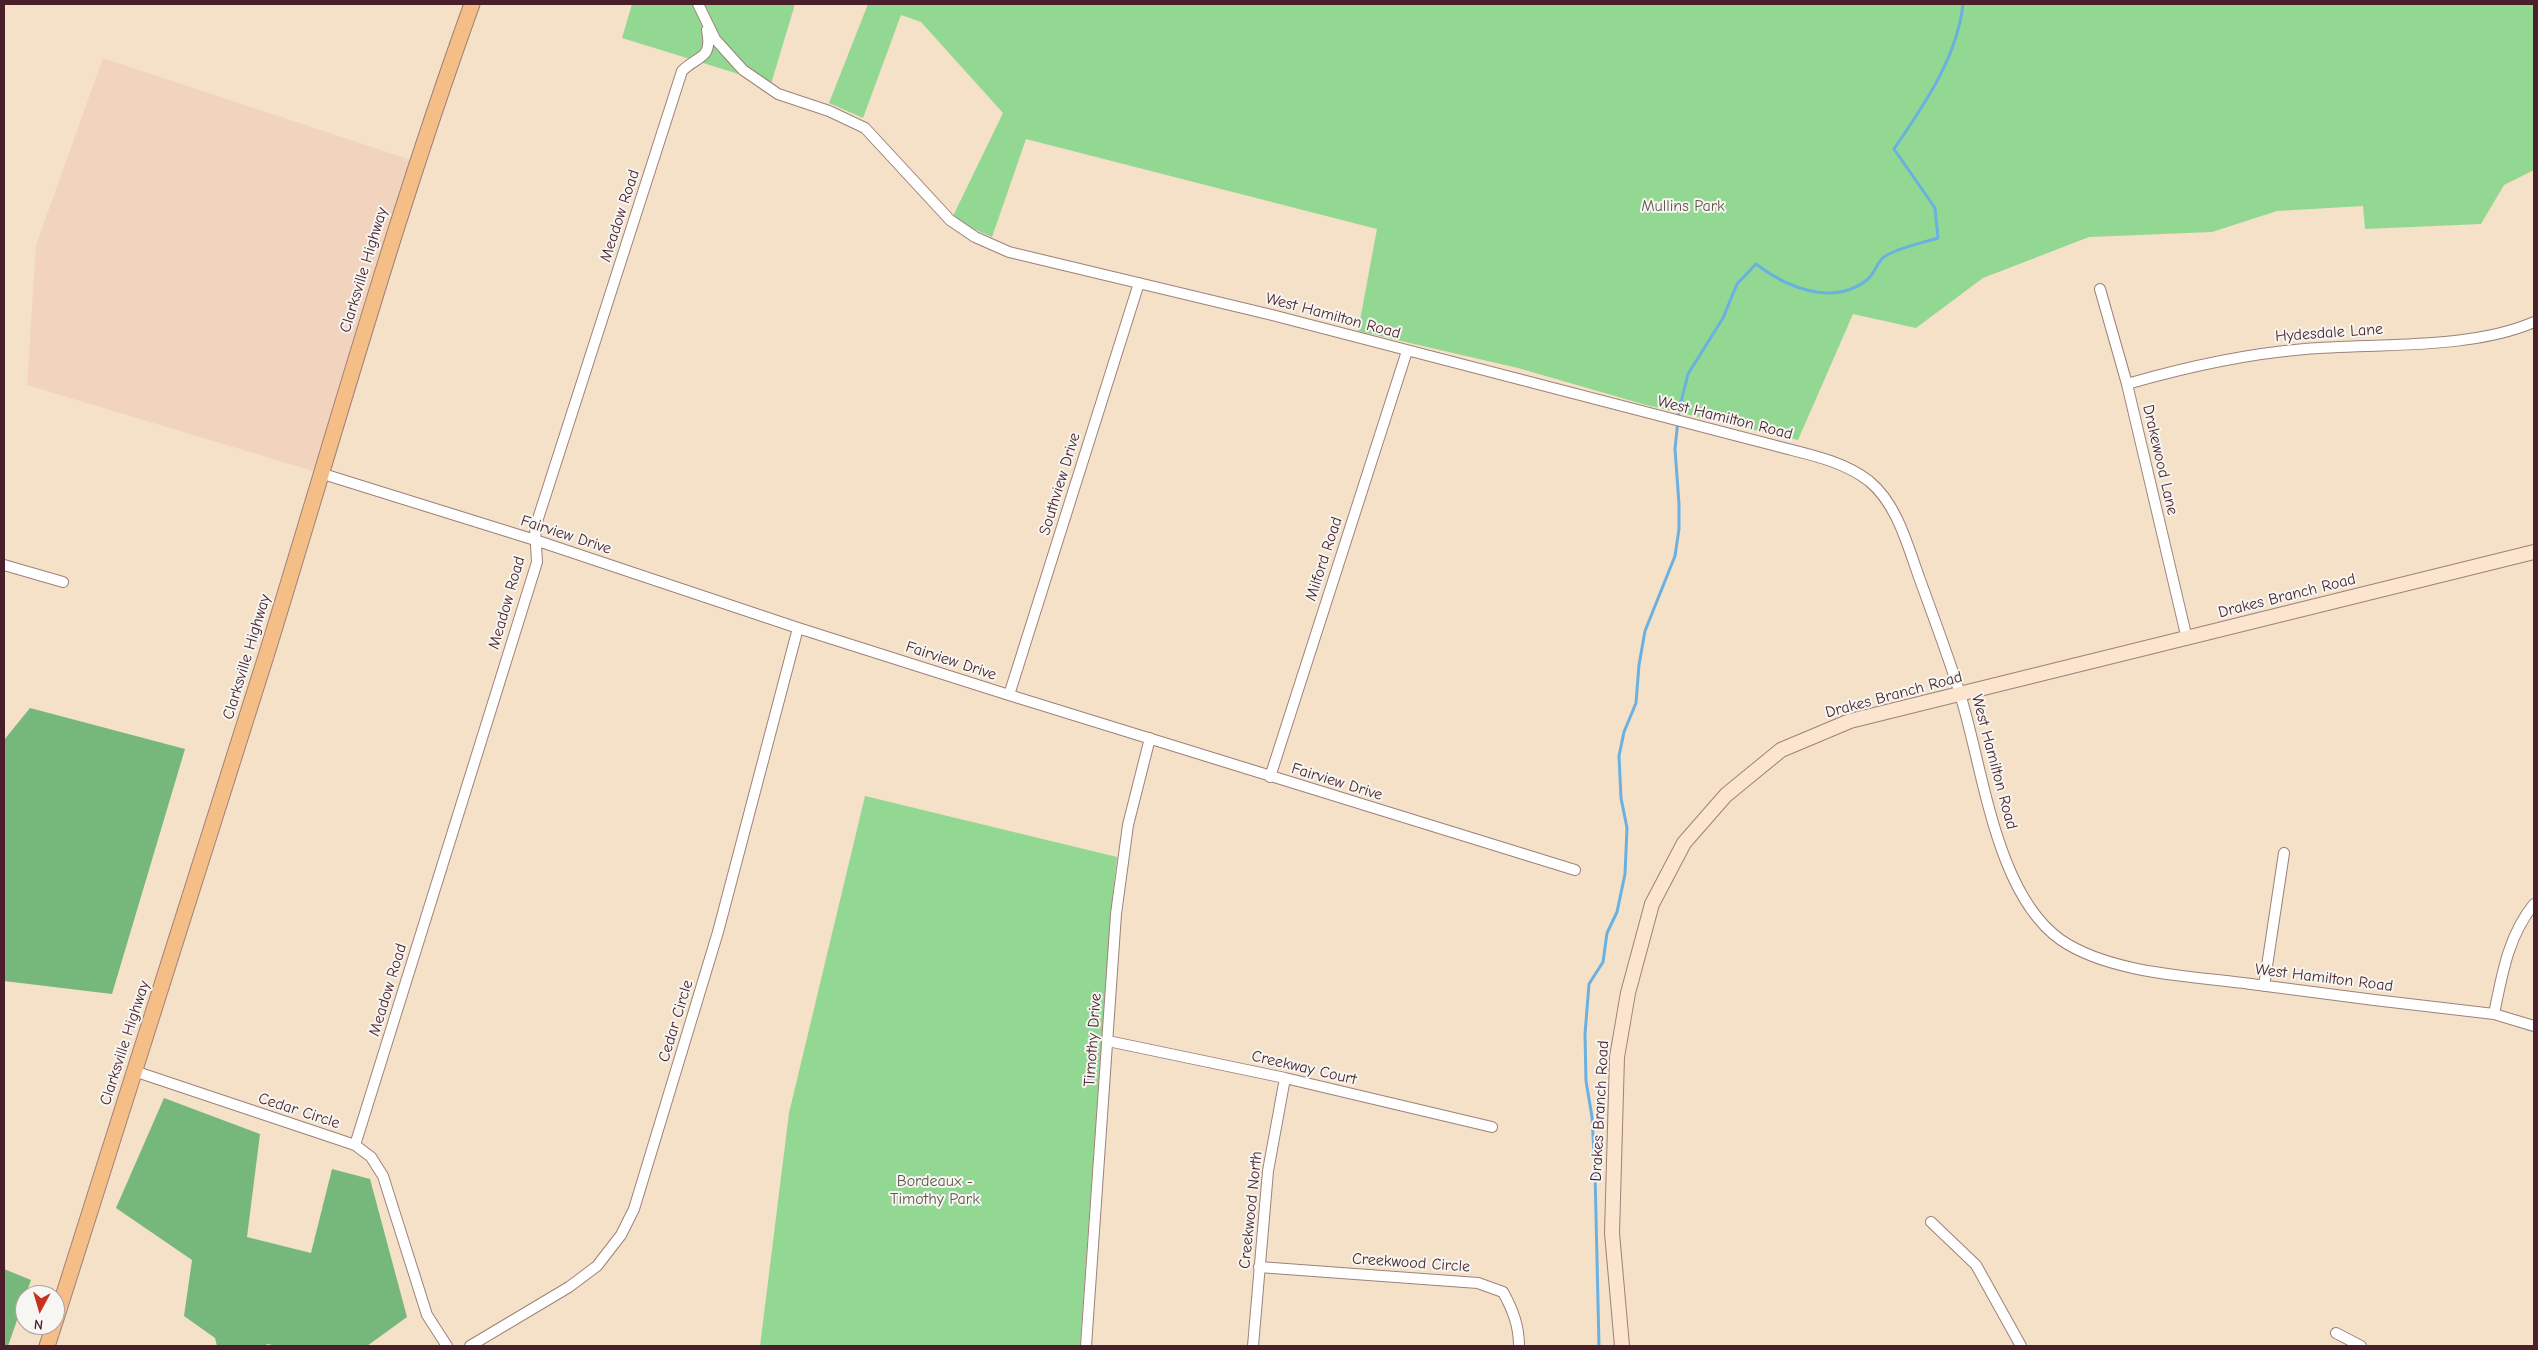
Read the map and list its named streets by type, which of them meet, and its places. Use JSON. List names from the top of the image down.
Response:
{
  "streets": {
    "main road": ["Clarksville Highway"],
    "street": [
      "Meadow Road",
      "West Hamilton Road",
      "Hydesdale Lane",
      "Drakewood Lane",
      "Southview Drive",
      "Fairview Drive",
      "Milford Road",
      "Drakes Branch Road",
      "Cedar Circle",
      "Timothy Drive",
      "Creekway Court",
      "Creekwood North",
      "Creekwood Circle"
    ]
  },
  "crossings": [
    ["Meadow Road", "West Hamilton Road"],
    ["Meadow Road", "Fairview Drive"],
    ["Meadow Road", "Cedar Circle"],
    ["Clarksville Highway", "Fairview Drive"],
    ["Clarksville Highway", "Cedar Circle"],
    ["West Hamilton Road", "Southview Drive"],
    ["West Hamilton Road", "Milford Road"],
    ["West Hamilton Road", "Drakes Branch Road"],
    ["Hydesdale Lane", "Drakewood Lane"],
    ["Drakewood Lane", "Drakes Branch Road"],
    ["Southview Drive", "Fairview Drive"],
    ["Fairview Drive", "Milford Road"],
    ["Fairview Drive", "Cedar Circle"],
    ["Fairview Drive", "Timothy Drive"],
    ["Timothy Drive", "Creekway Court"],
    ["Creekway Court", "Creekwood North"],
    ["Creekwood North", "Creekwood Circle"]
  ],
  "parks": ["Mullins Park", "Bordeaux - Timothy Park"],
  "north": "bottom"
}
